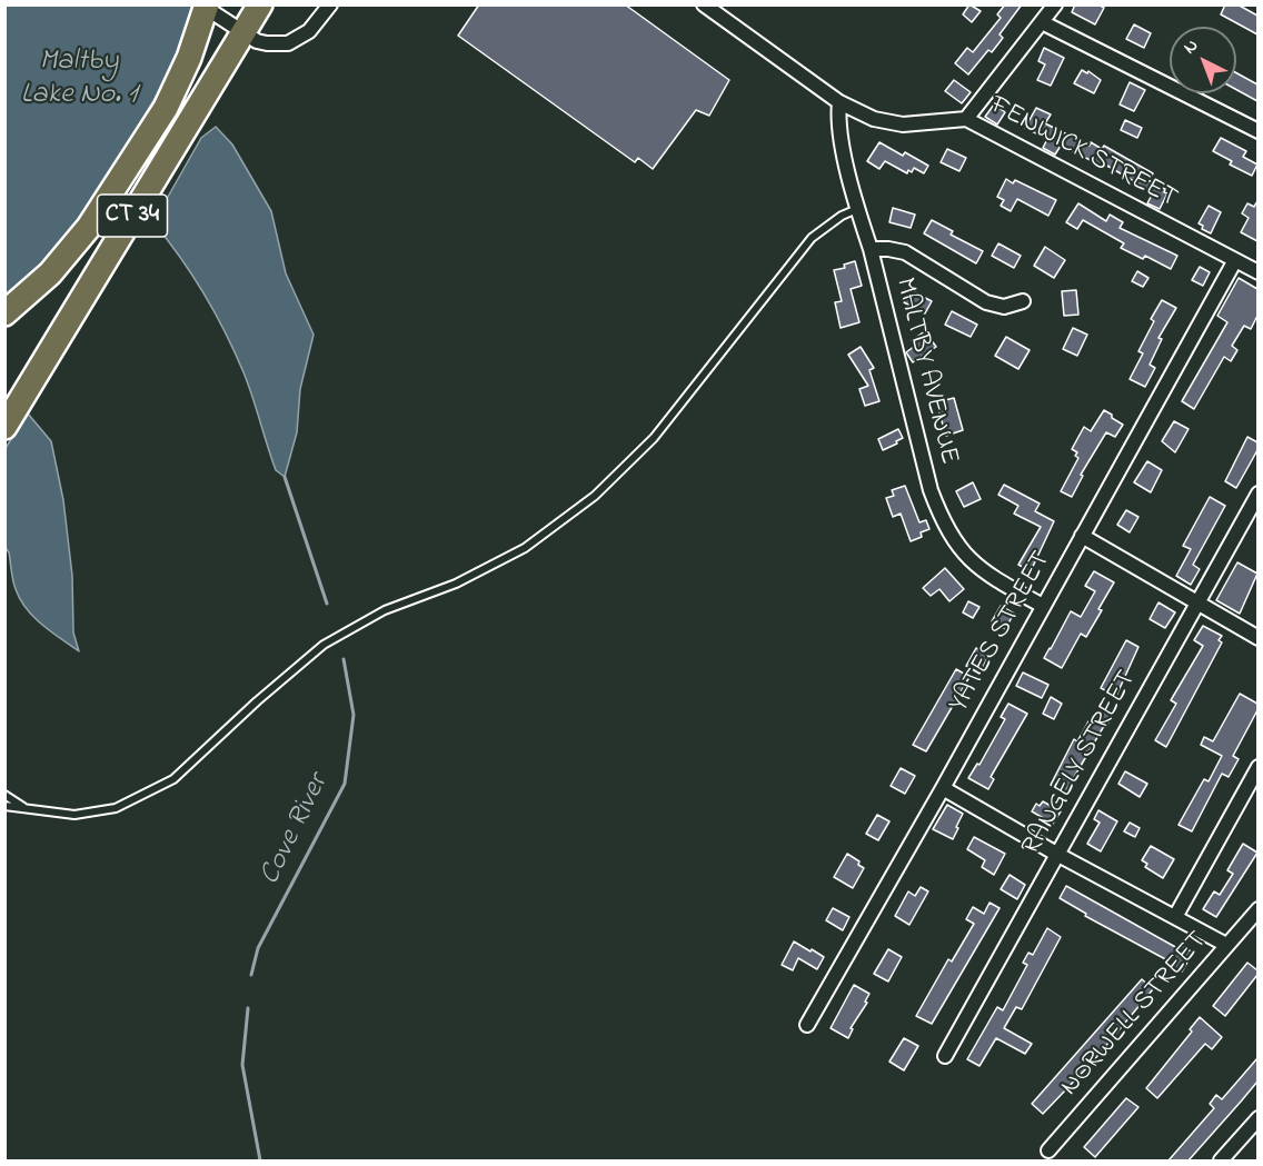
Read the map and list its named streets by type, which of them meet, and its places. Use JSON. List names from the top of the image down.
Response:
{
  "streets": {
    "highway": ["CT 34"],
    "street": [
      "FENWICK STREET",
      "MALTBY AVENUE",
      "YATES STREET",
      "RANGELY STREET",
      "NORWELL STREET"
    ]
  },
  "crossings": [
    ["FENWICK STREET", "MALTBY AVENUE"],
    ["FENWICK STREET", "YATES STREET"],
    ["MALTBY AVENUE", "YATES STREET"]
  ],
  "water": ["Maltby Lake No. 1", "Cove River"],
  "north": "top left"
}
